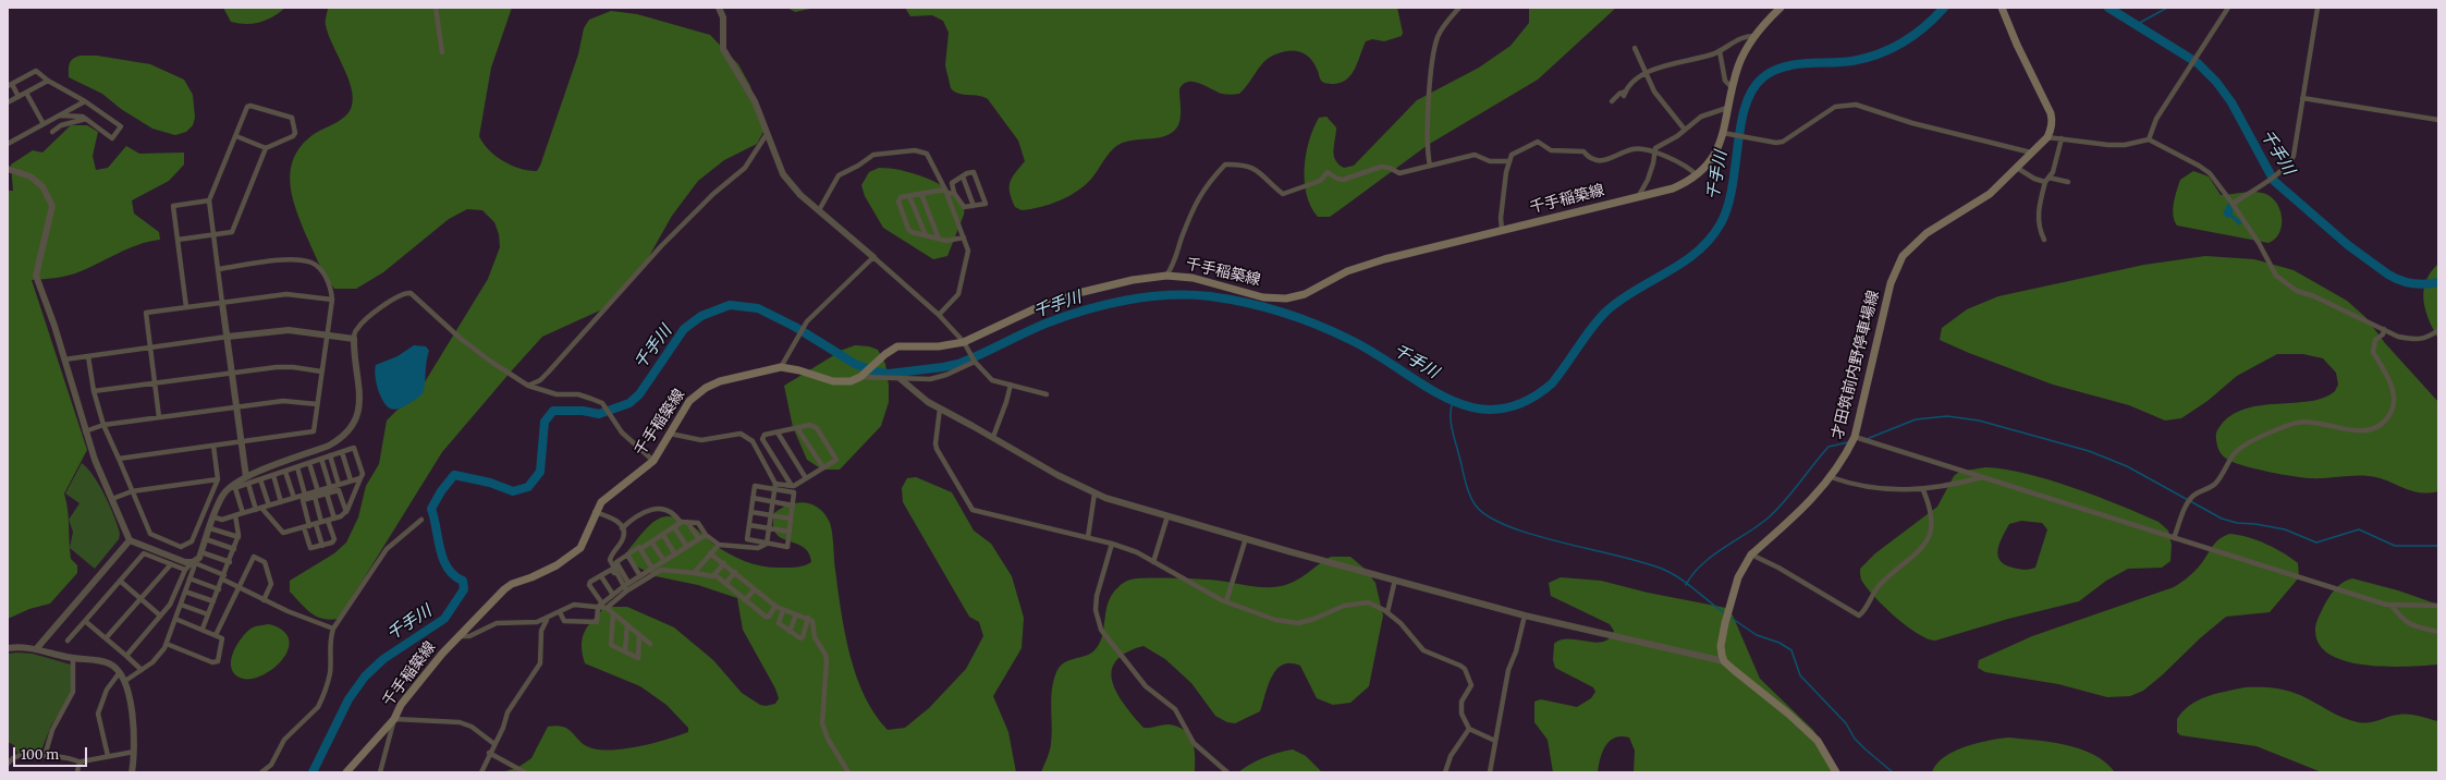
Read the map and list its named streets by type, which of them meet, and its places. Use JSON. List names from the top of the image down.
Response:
{
  "streets": {
    "main road": ["千手稲築線", "才田筑前内野停車場線"]
  },
  "water": ["千手川"],
  "scale_bar": "100 m"
}
